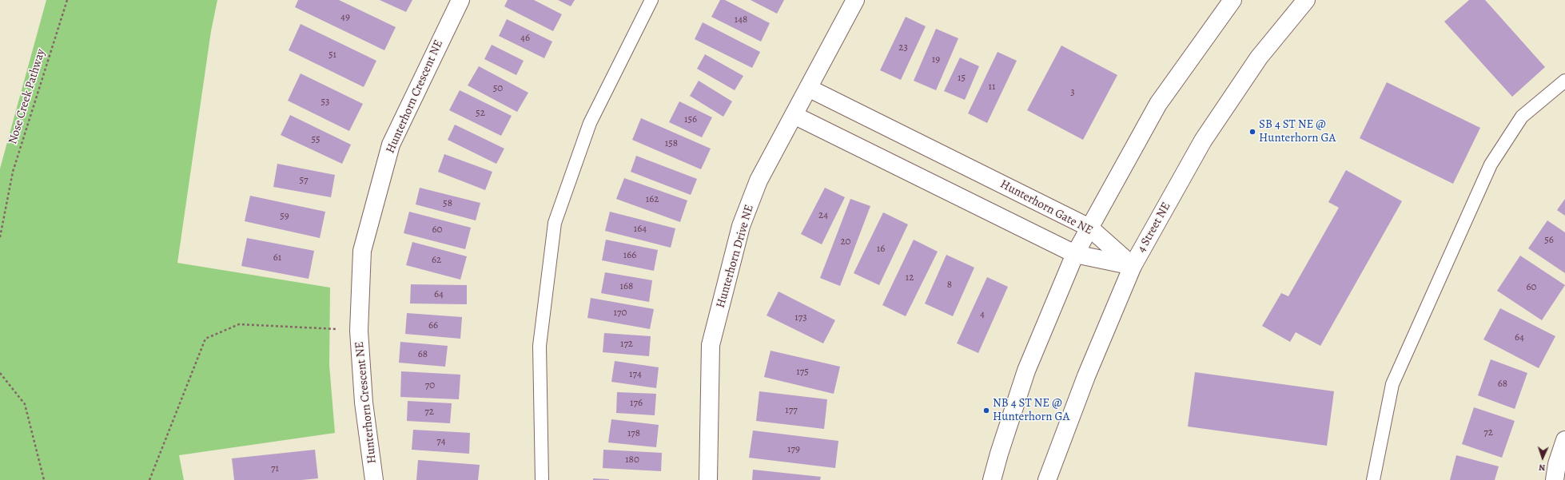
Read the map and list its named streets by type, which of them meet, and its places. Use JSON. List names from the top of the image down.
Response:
{
  "streets": {
    "street": [
      "Hunterhorn Crescent NE",
      "Hunterhorn Gate NE",
      "4 Street NE",
      "Hunterhorn Drive NE"
    ],
    "path": ["Nose Creek Pathway"]
  },
  "crossings": [
    ["Hunterhorn Gate NE", "4 Street NE"],
    ["Hunterhorn Gate NE", "Hunterhorn Drive NE"]
  ],
  "places": ["SB 4 ST NE @ Hunterhorn GA", "NB 4 ST NE @ Hunterhorn GA"],
  "house_numbers": [
    "49",
    "148",
    "46",
    "23",
    "51",
    "19",
    "15",
    "11",
    "50",
    "3",
    "53",
    "52",
    "156",
    "55",
    "158",
    "57",
    "162",
    "58",
    "24",
    "59",
    "164",
    "60",
    "56",
    "20",
    "16",
    "166",
    "61",
    "62",
    "12",
    "8",
    "168",
    "60",
    "64",
    "170",
    "4",
    "173",
    "66",
    "64",
    "172",
    "68",
    "175",
    "174",
    "68",
    "70",
    "176",
    "177",
    "72",
    "72",
    "178",
    "74",
    "179",
    "180",
    "71"
  ],
  "north": "bottom"
}
